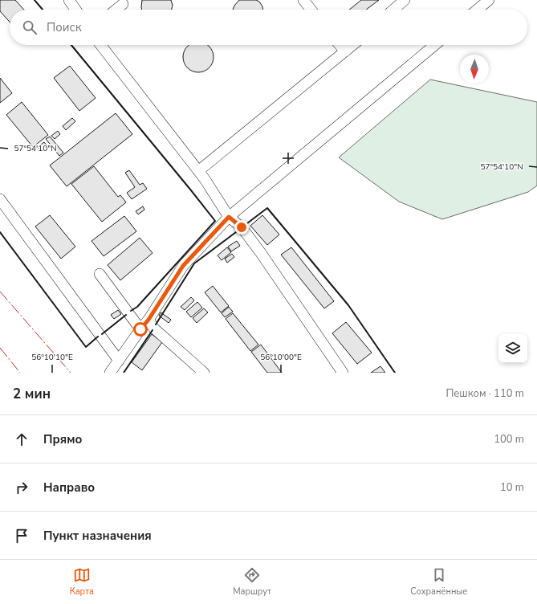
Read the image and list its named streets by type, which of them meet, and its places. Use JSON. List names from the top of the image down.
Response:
{
  "north": "bottom",
  "page": {
    "search": "Поиск",
    "heading": ["2 мин", "Пешком · 110 m"],
    "list": [
      ["Прямо", "100 m"],
      ["Направо", "10 m"],
      "Пункт назначения"
    ],
    "nav": ["Карта", "Маршрут", "Сохранённые"]
  },
  "coordinates": ["57°54'10\"N", "56°10'10\"E", "56°10'00\"E"]
}
